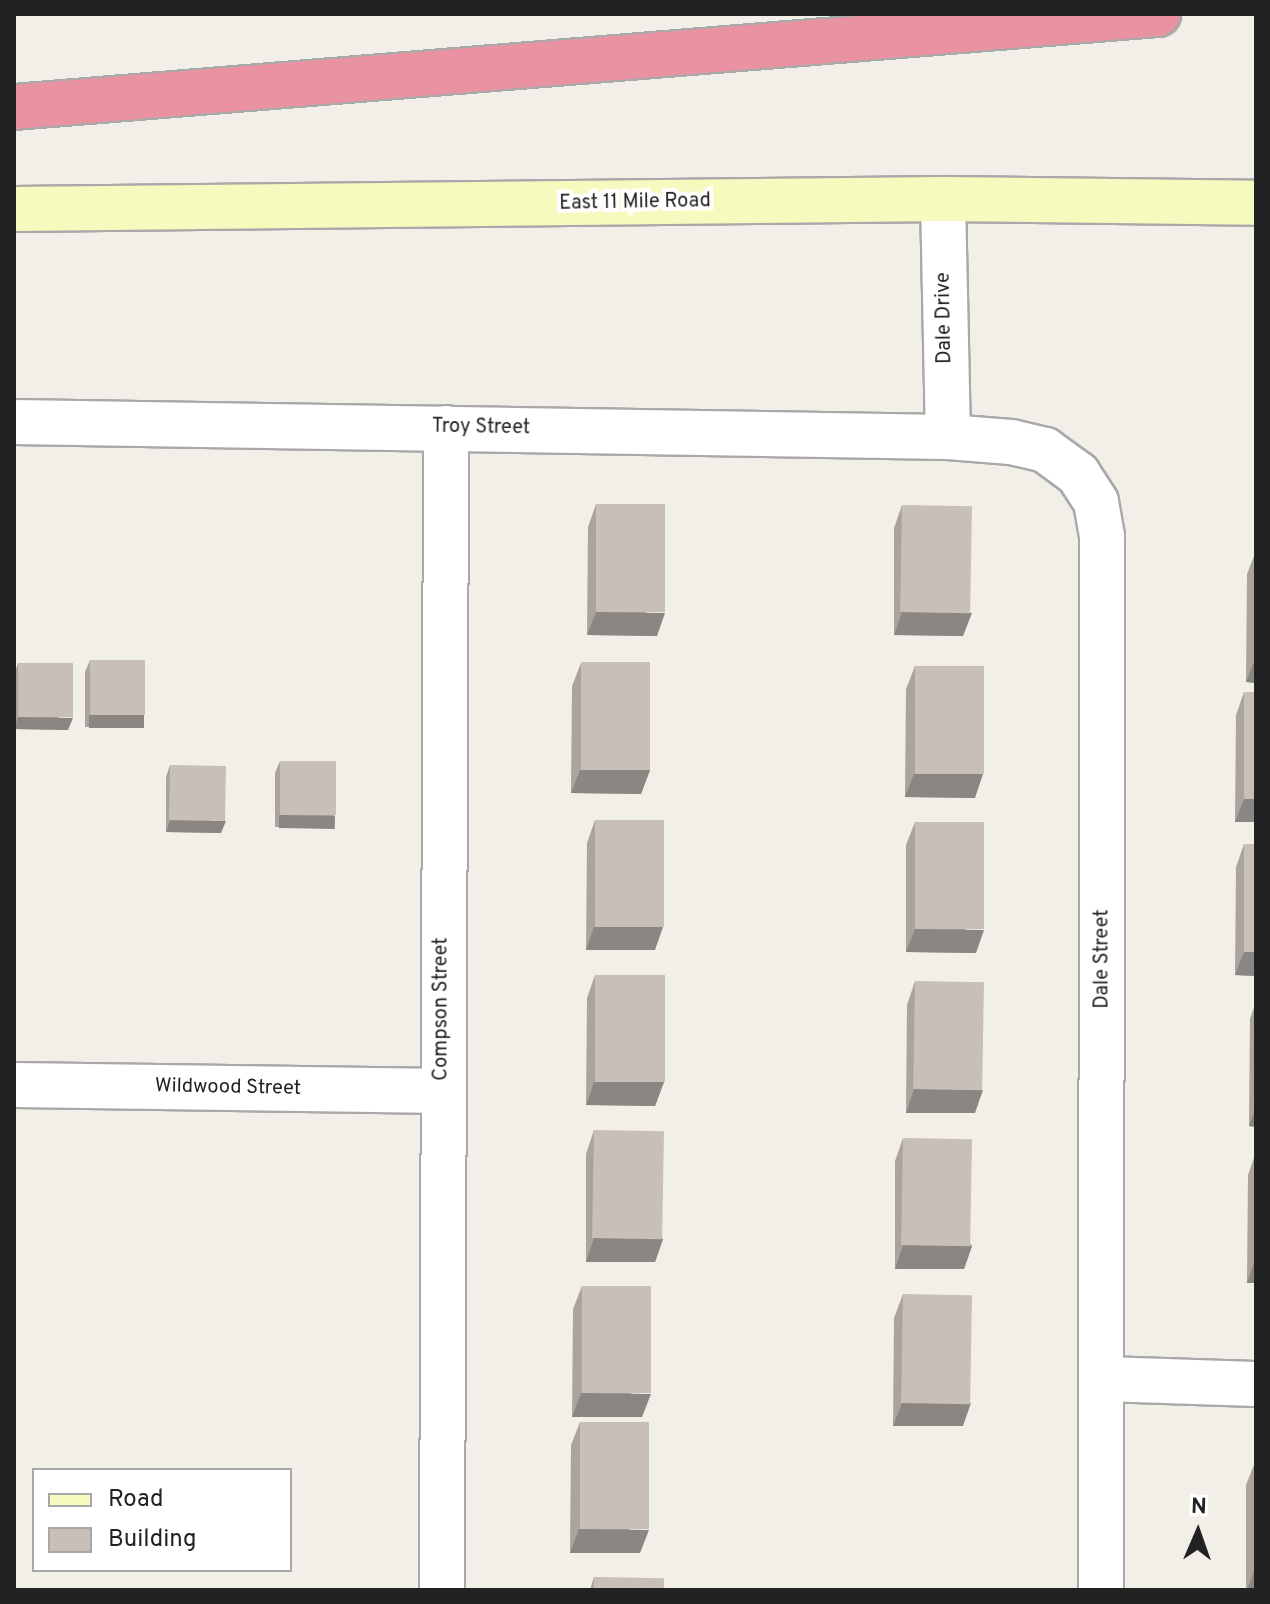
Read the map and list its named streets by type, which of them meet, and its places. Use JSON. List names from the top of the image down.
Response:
{
  "streets": {
    "main road": ["East 11 Mile Road"],
    "street": [
      "Dale Drive",
      "Troy Street",
      "Dale Street",
      "Compson Street",
      "Wildwood Street"
    ]
  },
  "crossings": [
    ["East 11 Mile Road", "Dale Drive"],
    ["Dale Drive", "Troy Street"],
    ["Dale Drive", "Dale Street"],
    ["Troy Street", "Dale Street"],
    ["Troy Street", "Compson Street"],
    ["Compson Street", "Wildwood Street"]
  ],
  "legend": ["Road", "Building"],
  "north": "top"
}
